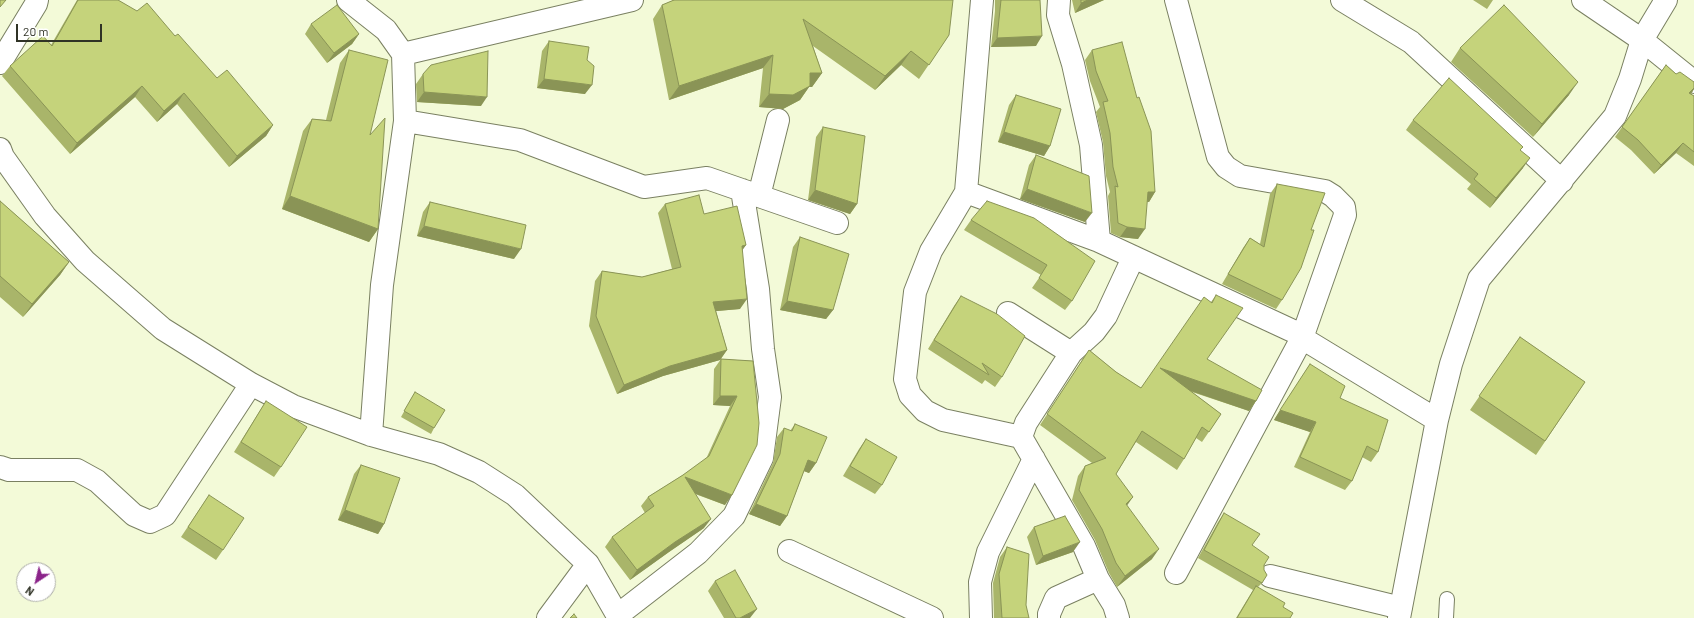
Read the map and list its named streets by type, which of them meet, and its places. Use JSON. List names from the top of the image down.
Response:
{
  "scale_bar": "20 m",
  "north": "bottom left"
}
